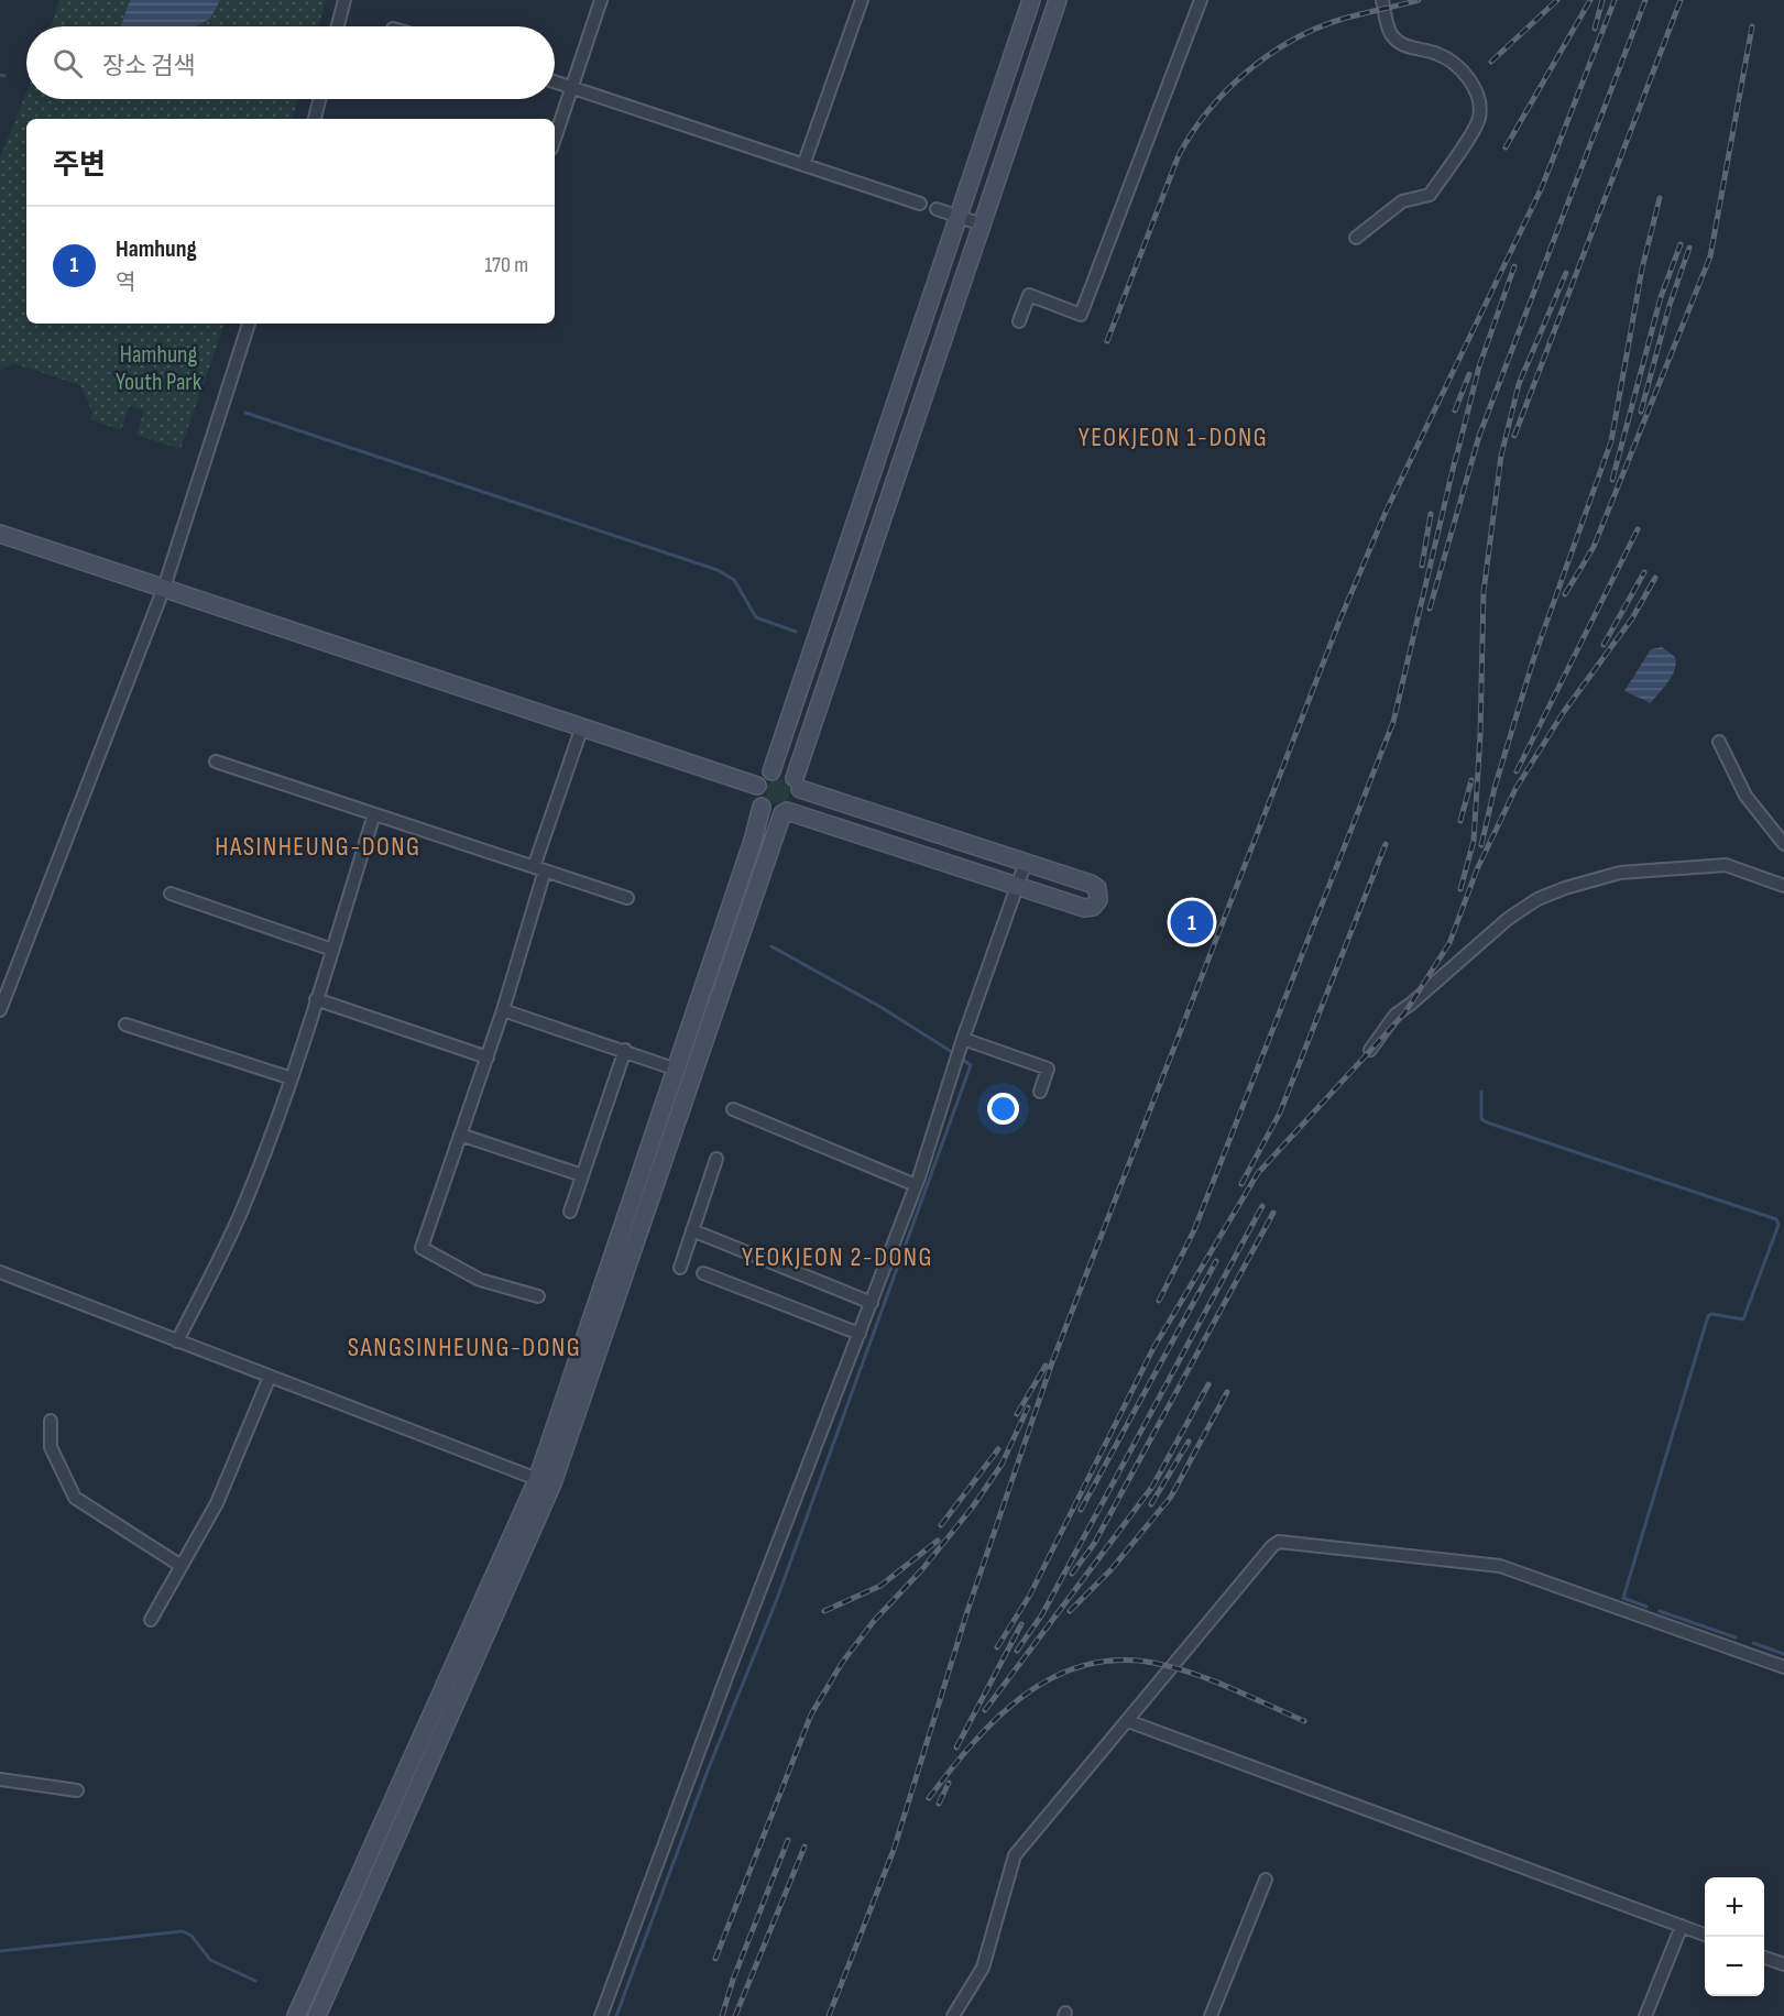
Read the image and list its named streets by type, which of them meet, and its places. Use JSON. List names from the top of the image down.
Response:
{
  "districts": [
    "YEOKJEON 1-DONG",
    "HASINHEUNG-DONG",
    "YEOKJEON 2-DONG",
    "SANGSINHEUNG-DONG"
  ],
  "parks": ["Hamhung Youth Park"],
  "page": {
    "search": "장소 검색",
    "heading": "주변",
    "list": [
      {
        "mark": "1",
        "name": "Hamhung",
        "note": "역",
        "value": "170 m"
      }
    ],
    "pins": "1",
    "map_buttons": ["+", "−"]
  }
}
